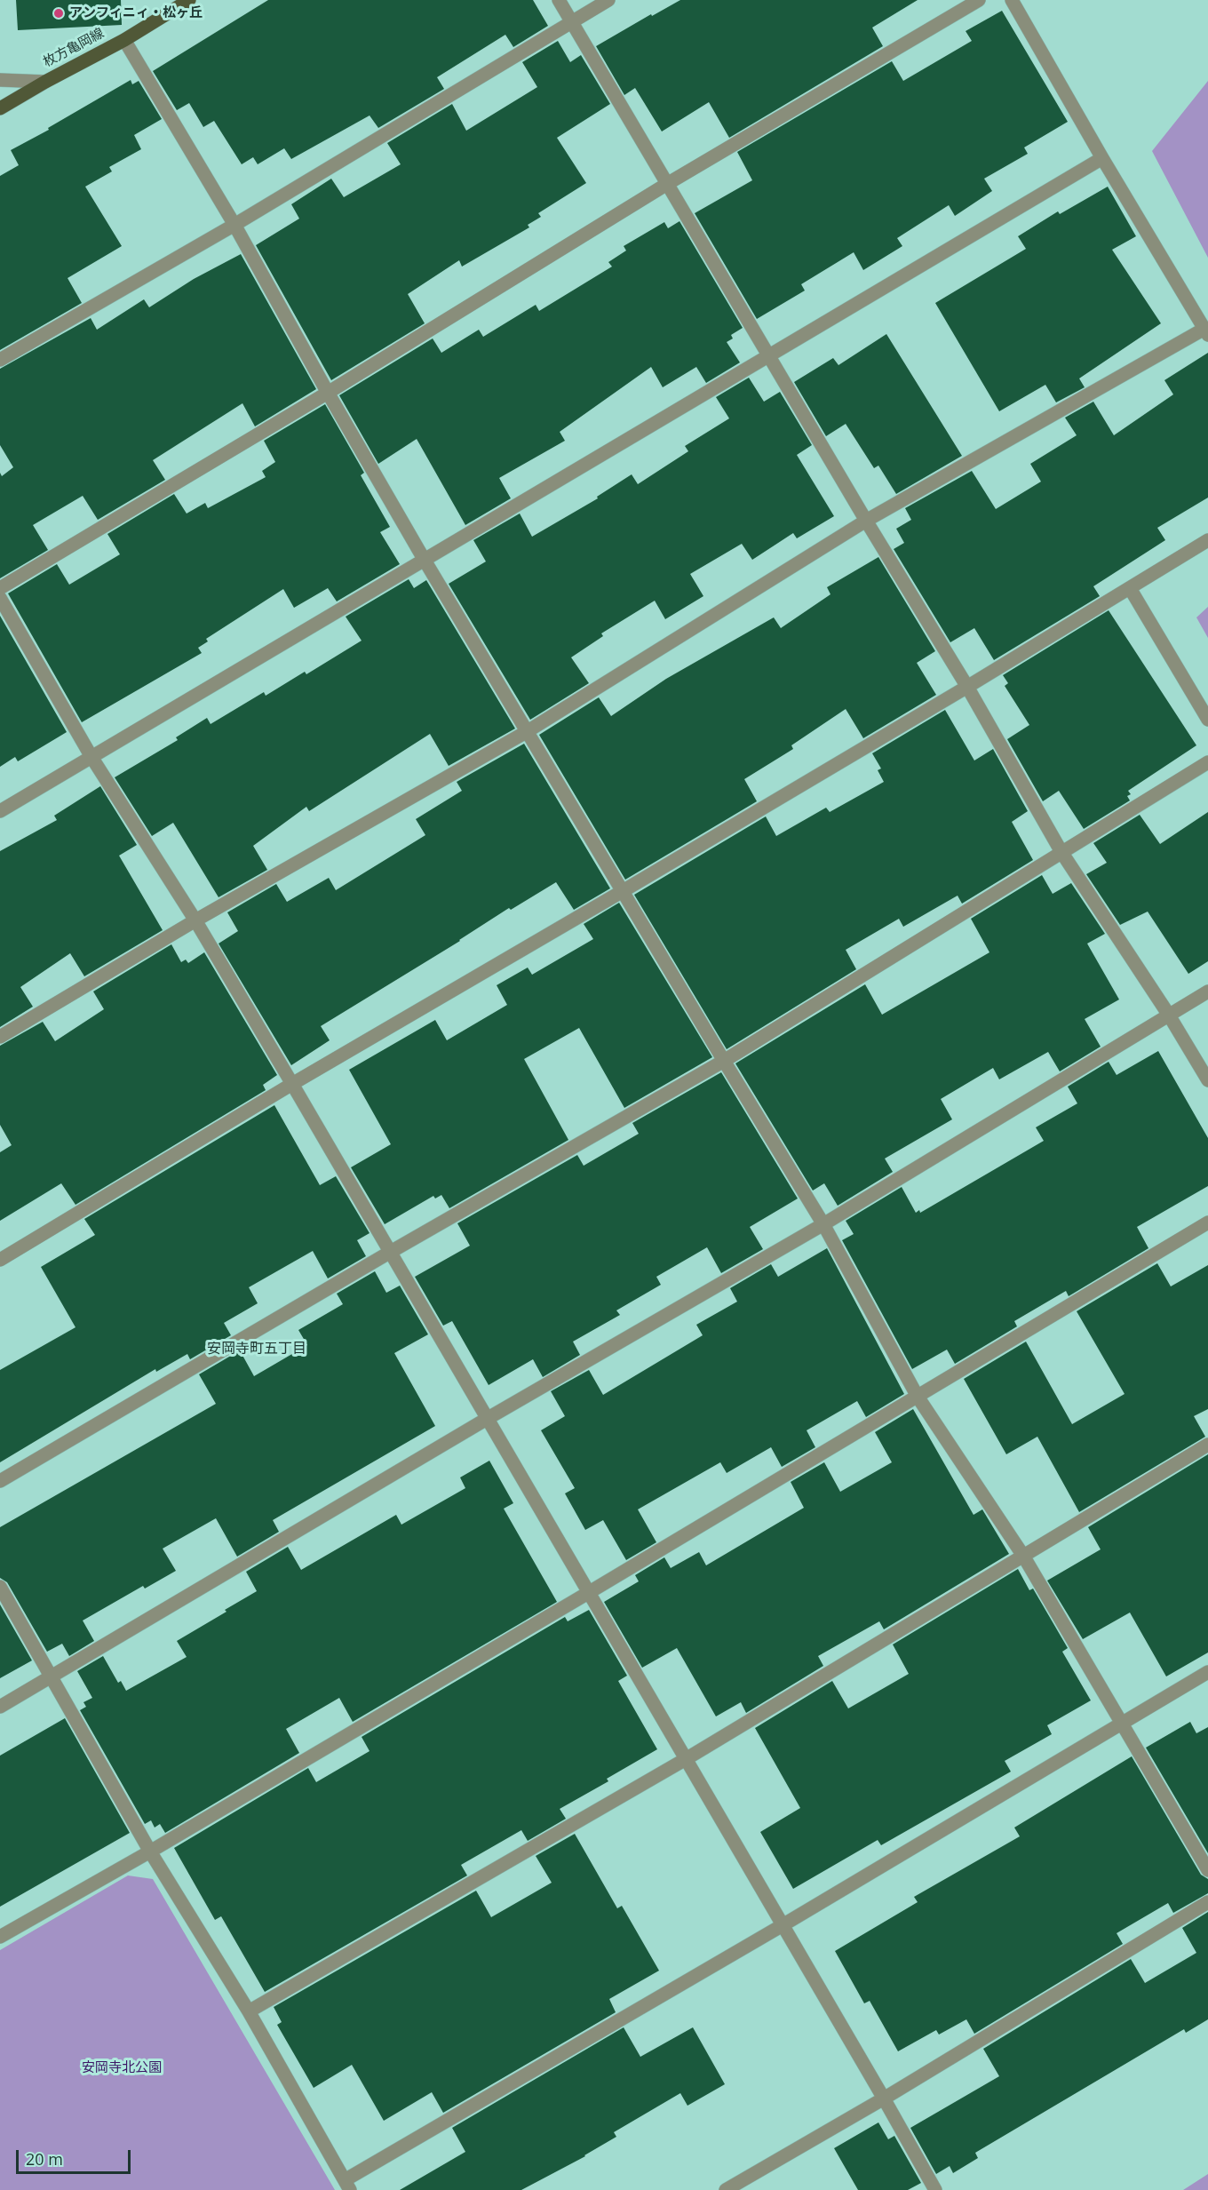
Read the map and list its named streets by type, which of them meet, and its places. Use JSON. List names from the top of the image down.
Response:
{
  "streets": {
    "main road": ["枚方亀岡線"]
  },
  "districts": ["安岡寺町五丁目"],
  "parks": ["安岡寺北公園"],
  "places": ["アンフィニィ・松ヶ丘"],
  "scale_bar": "20 m"
}
